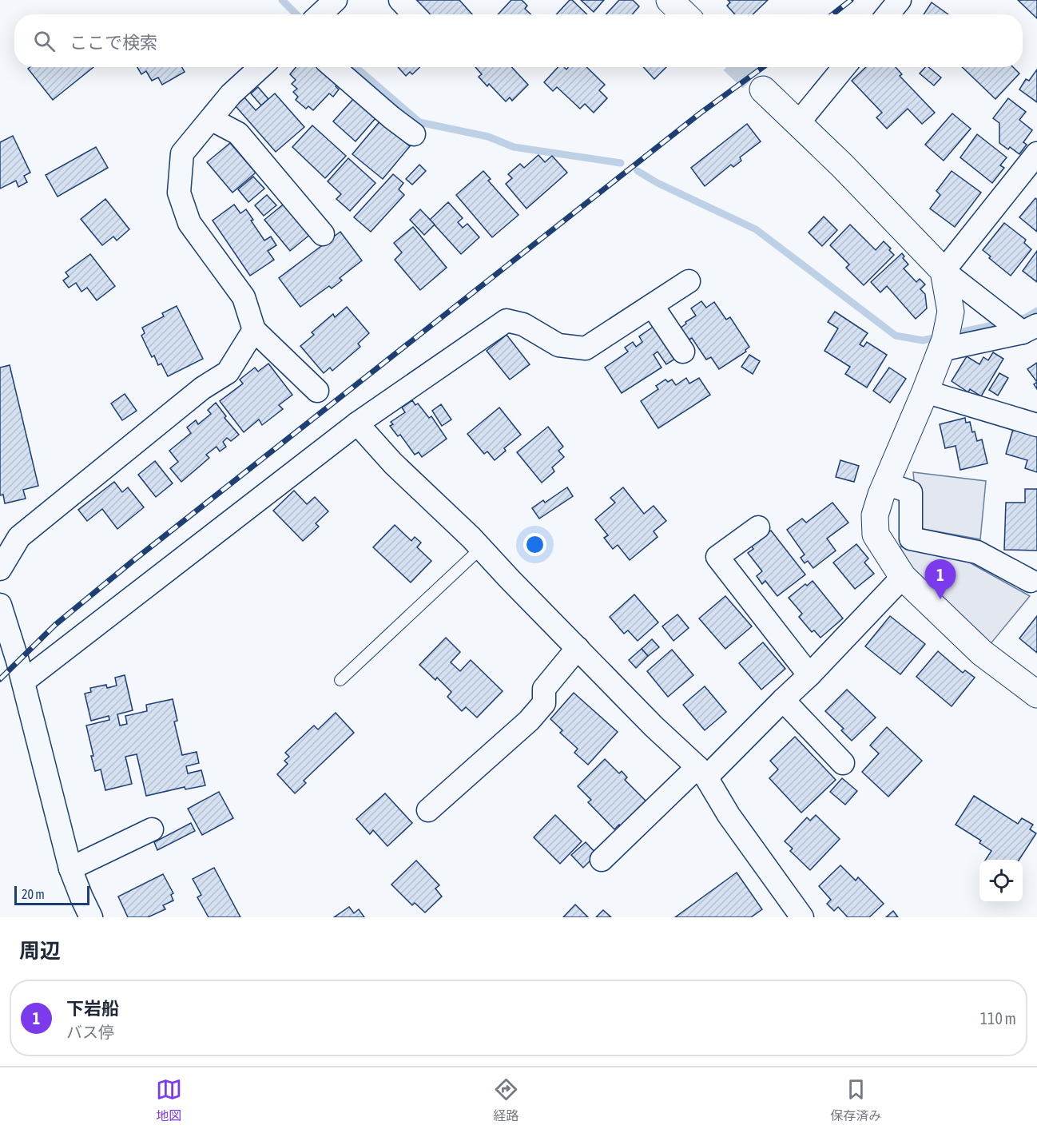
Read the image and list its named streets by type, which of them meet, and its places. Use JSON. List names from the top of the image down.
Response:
{
  "scale_bar": "20 m",
  "page": {
    "search": "ここで検索",
    "pins": "1",
    "scale": "20 m",
    "heading": "周辺",
    "list": [
      {
        "mark": "1",
        "name": "下岩船",
        "note": "バス停",
        "value": "110 m"
      }
    ],
    "nav": ["地図", "経路", "保存済み"]
  }
}
